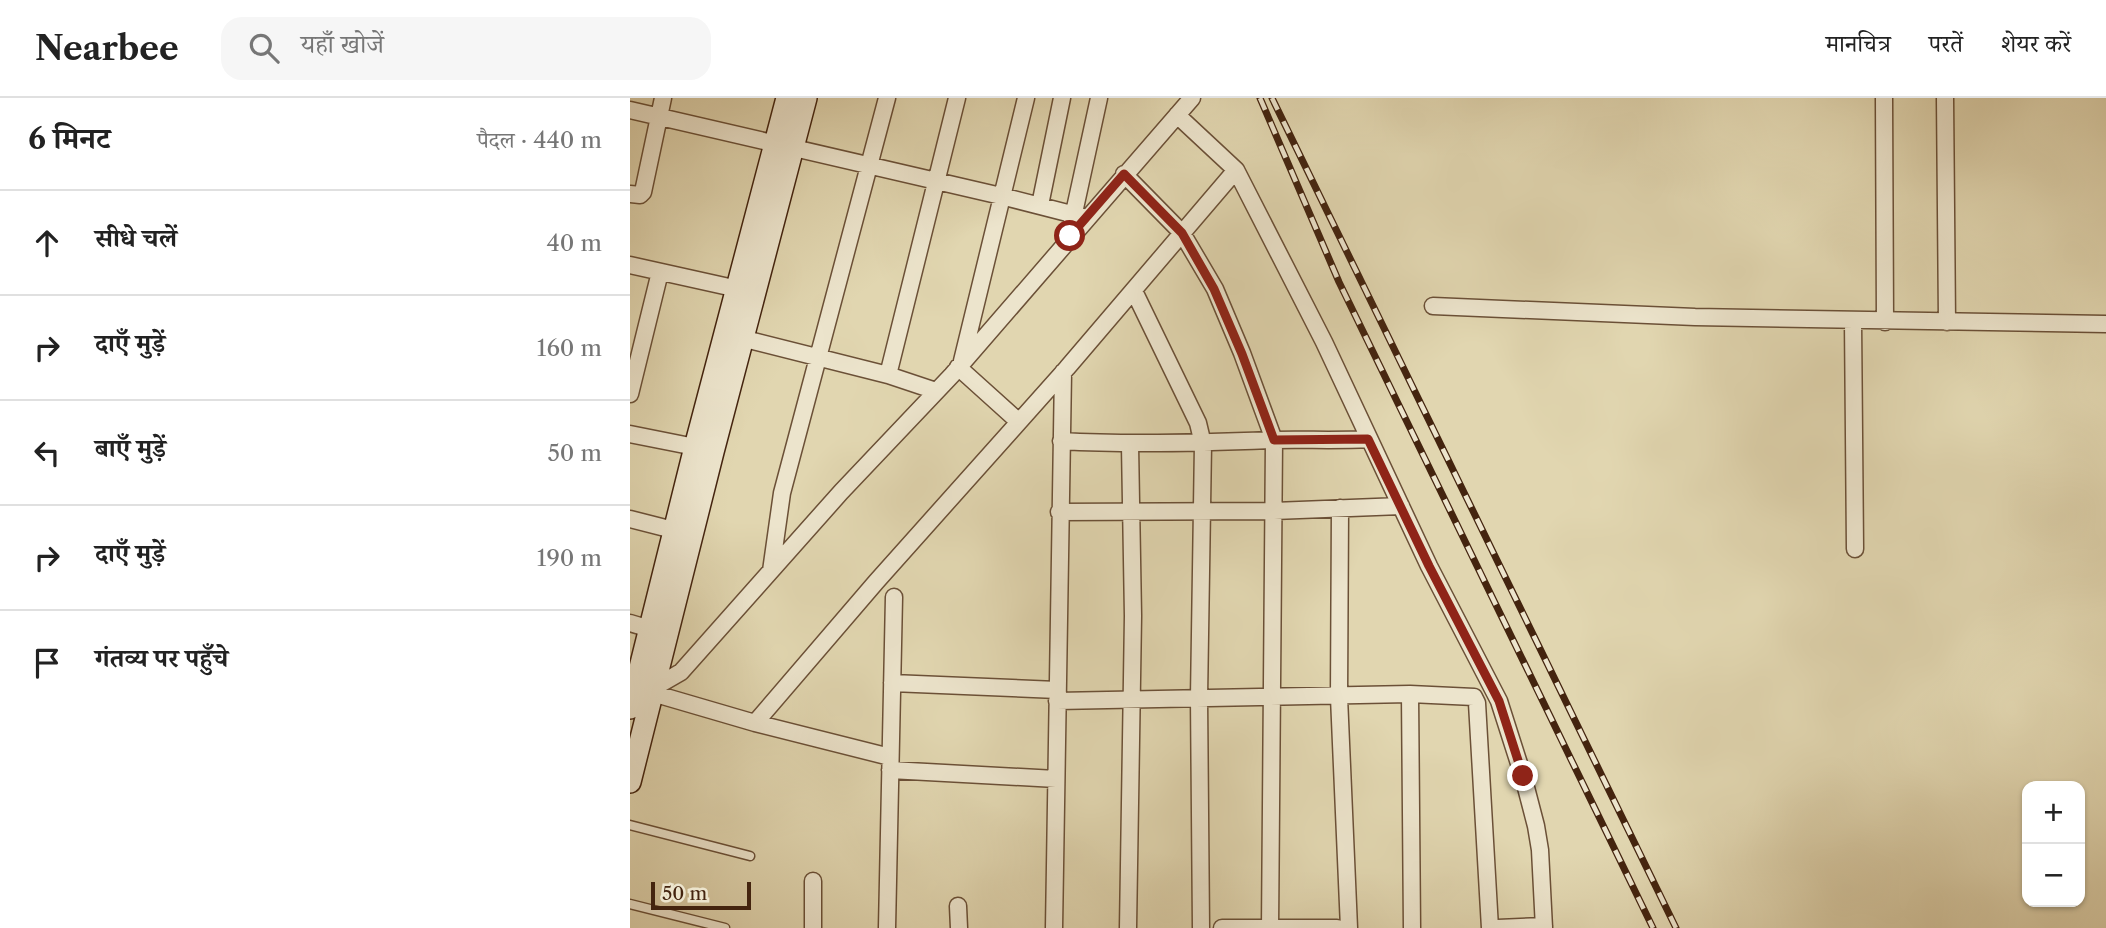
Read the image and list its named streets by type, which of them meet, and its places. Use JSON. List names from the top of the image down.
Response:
{
  "scale_bar": "50 m",
  "page": {
    "header": "Nearbee",
    "search": "यहाँ खोजें",
    "nav": ["मानचित्र", "परतें", "शेयर करें"],
    "heading": ["6 मिनट", "पैदल · 440 m"],
    "list": [
      ["सीधे चलें", "40 m"],
      ["दाएँ मुड़ें", "160 m"],
      ["बाएँ मुड़ें", "50 m"],
      ["दाएँ मुड़ें", "190 m"],
      "गंतव्य पर पहुँचे"
    ],
    "map_buttons": ["+", "−"],
    "scale": "50 m"
  }
}
